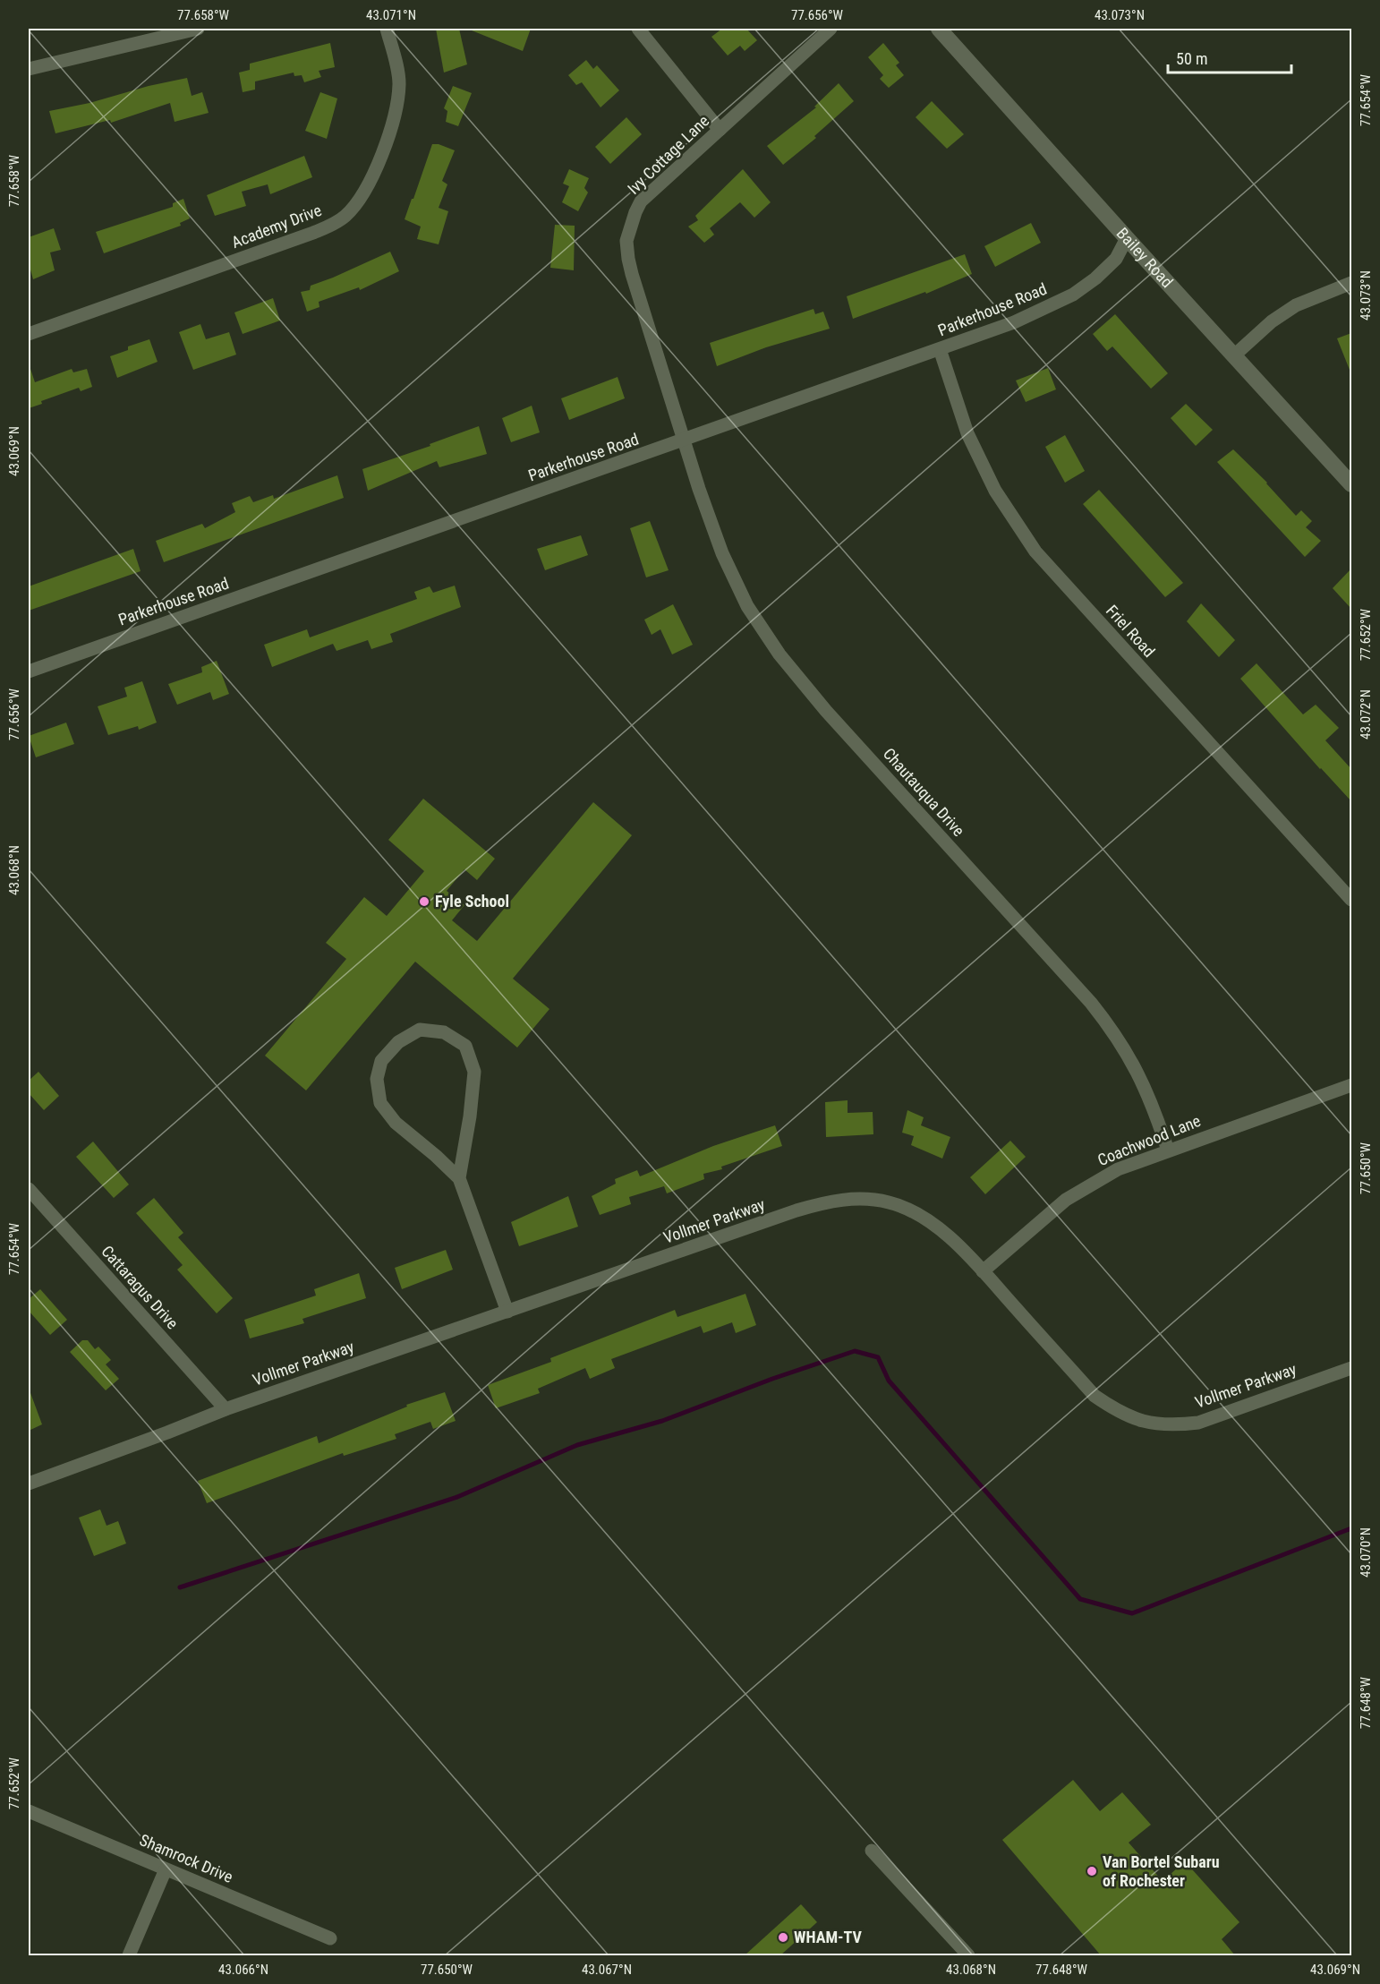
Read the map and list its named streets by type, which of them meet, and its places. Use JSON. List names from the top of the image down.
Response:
{
  "streets": {
    "street": [
      "Ivy Cottage Lane",
      "Academy Drive",
      "Bailey Road",
      "Parkerhouse Road",
      "Friel Road",
      "Chautauqua Drive",
      "Coachwood Lane",
      "Vollmer Parkway",
      "Cattaragus Drive",
      "Shamrock Drive"
    ]
  },
  "crossings": [
    ["Ivy Cottage Lane", "Parkerhouse Road"],
    ["Ivy Cottage Lane", "Chautauqua Drive"],
    ["Bailey Road", "Parkerhouse Road"],
    ["Parkerhouse Road", "Friel Road"],
    ["Parkerhouse Road", "Chautauqua Drive"],
    ["Chautauqua Drive", "Coachwood Lane"],
    ["Coachwood Lane", "Vollmer Parkway"],
    ["Vollmer Parkway", "Cattaragus Drive"]
  ],
  "places": ["Fyle School", "Van Bortel Subaru of Rochester", "WHAM-TV"],
  "scale_bar": "50 m",
  "coordinates": [
    "77.658°W",
    "43.071°N",
    "77.656°W",
    "43.073°N",
    "77.654°W",
    "43.069°N",
    "77.652°W",
    "43.072°N",
    "43.068°N",
    "77.650°W",
    "43.070°N",
    "77.648°W",
    "43.066°N",
    "43.067°N"
  ]
}
